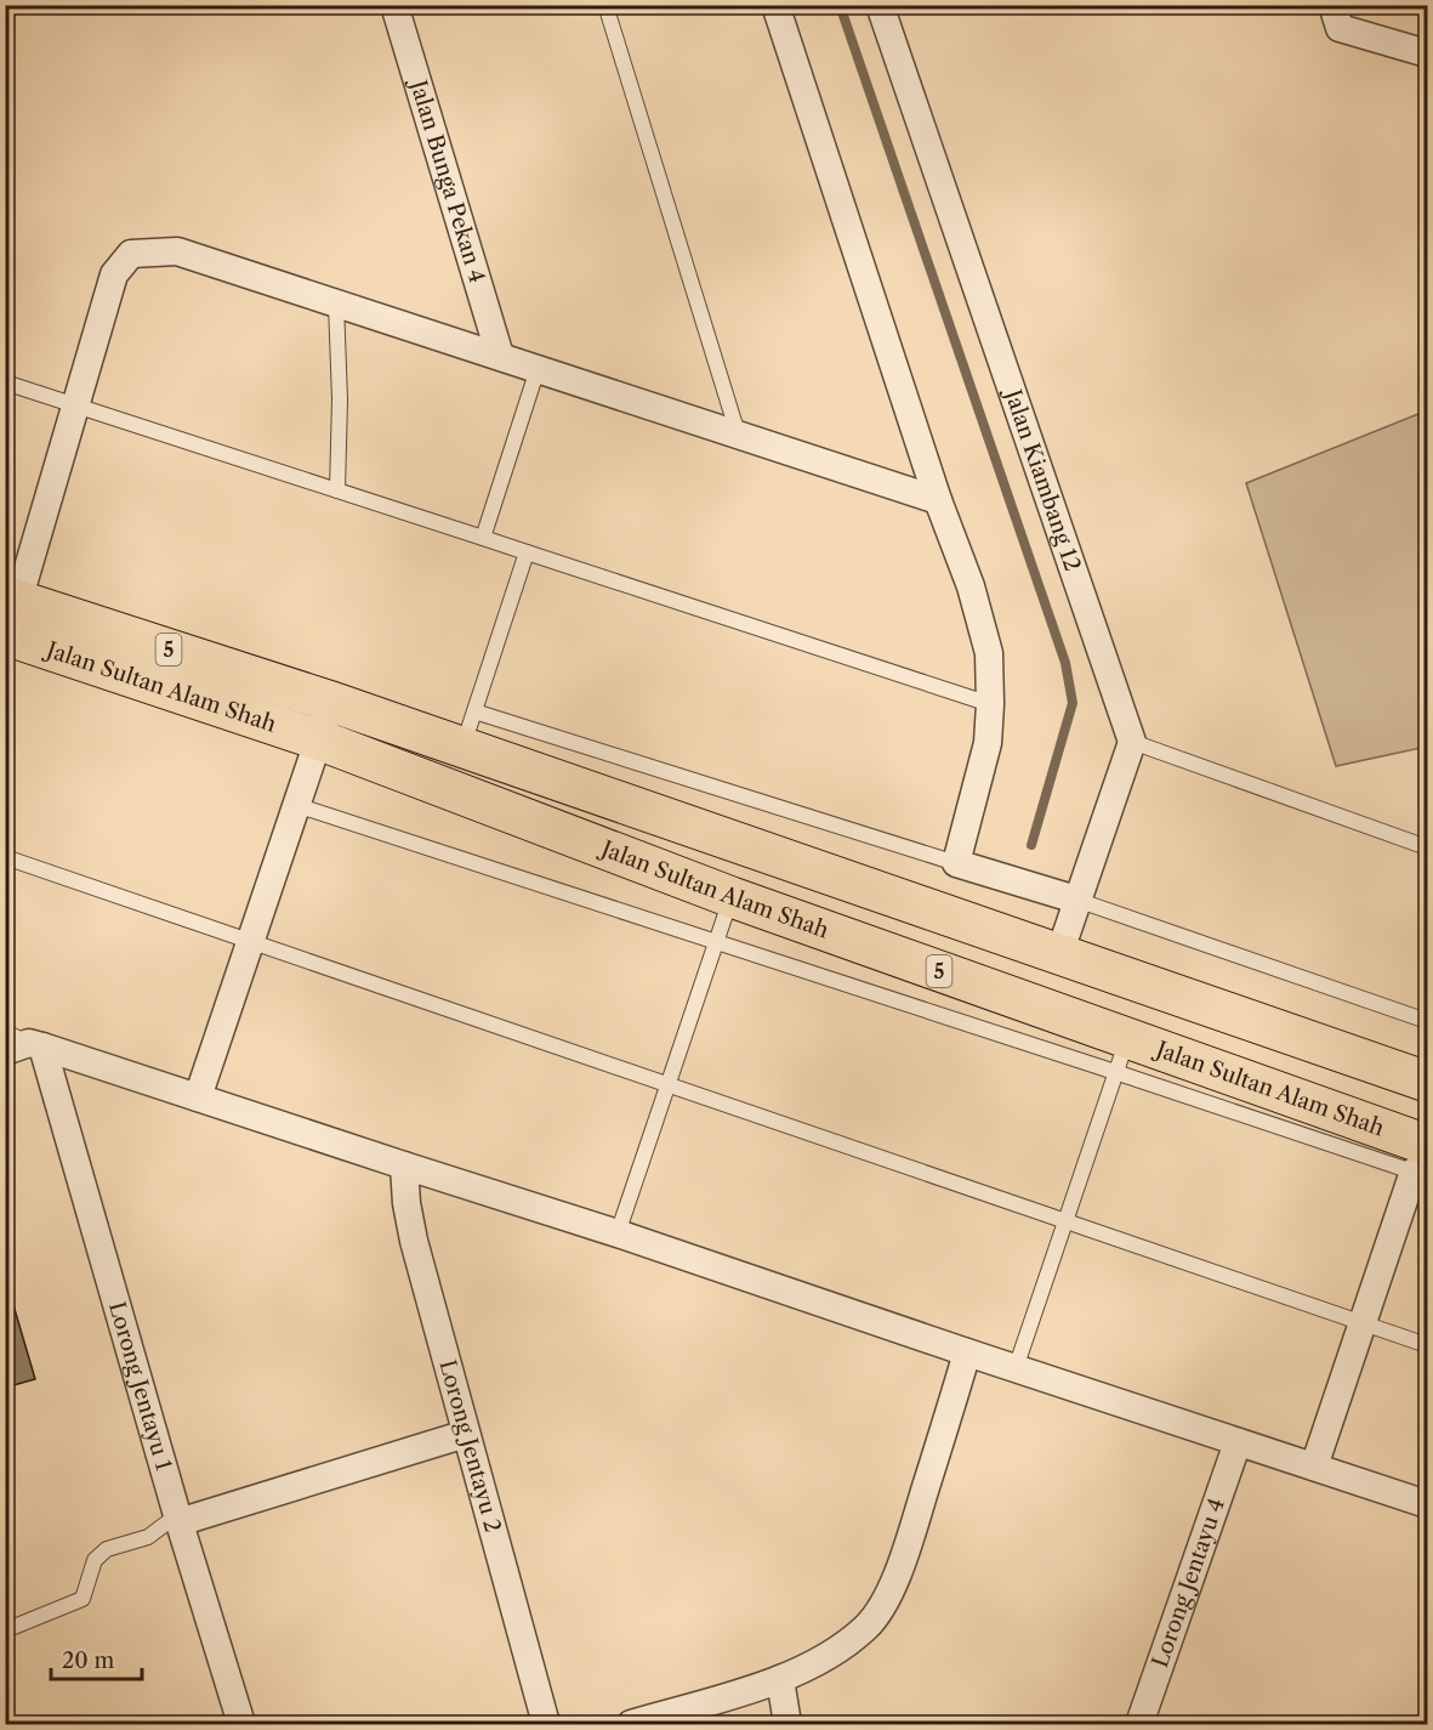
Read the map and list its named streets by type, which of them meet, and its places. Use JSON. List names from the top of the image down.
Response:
{
  "streets": {
    "highway": ["5", "Jalan Sultan Alam Shah"],
    "street": [
      "Jalan Bunga Pekan 4",
      "Jalan Kiambang 12",
      "Lorong Jentayu 1",
      "Lorong Jentayu 2",
      "Lorong Jentayu 4"
    ]
  },
  "scale_bar": "20 m"
}
